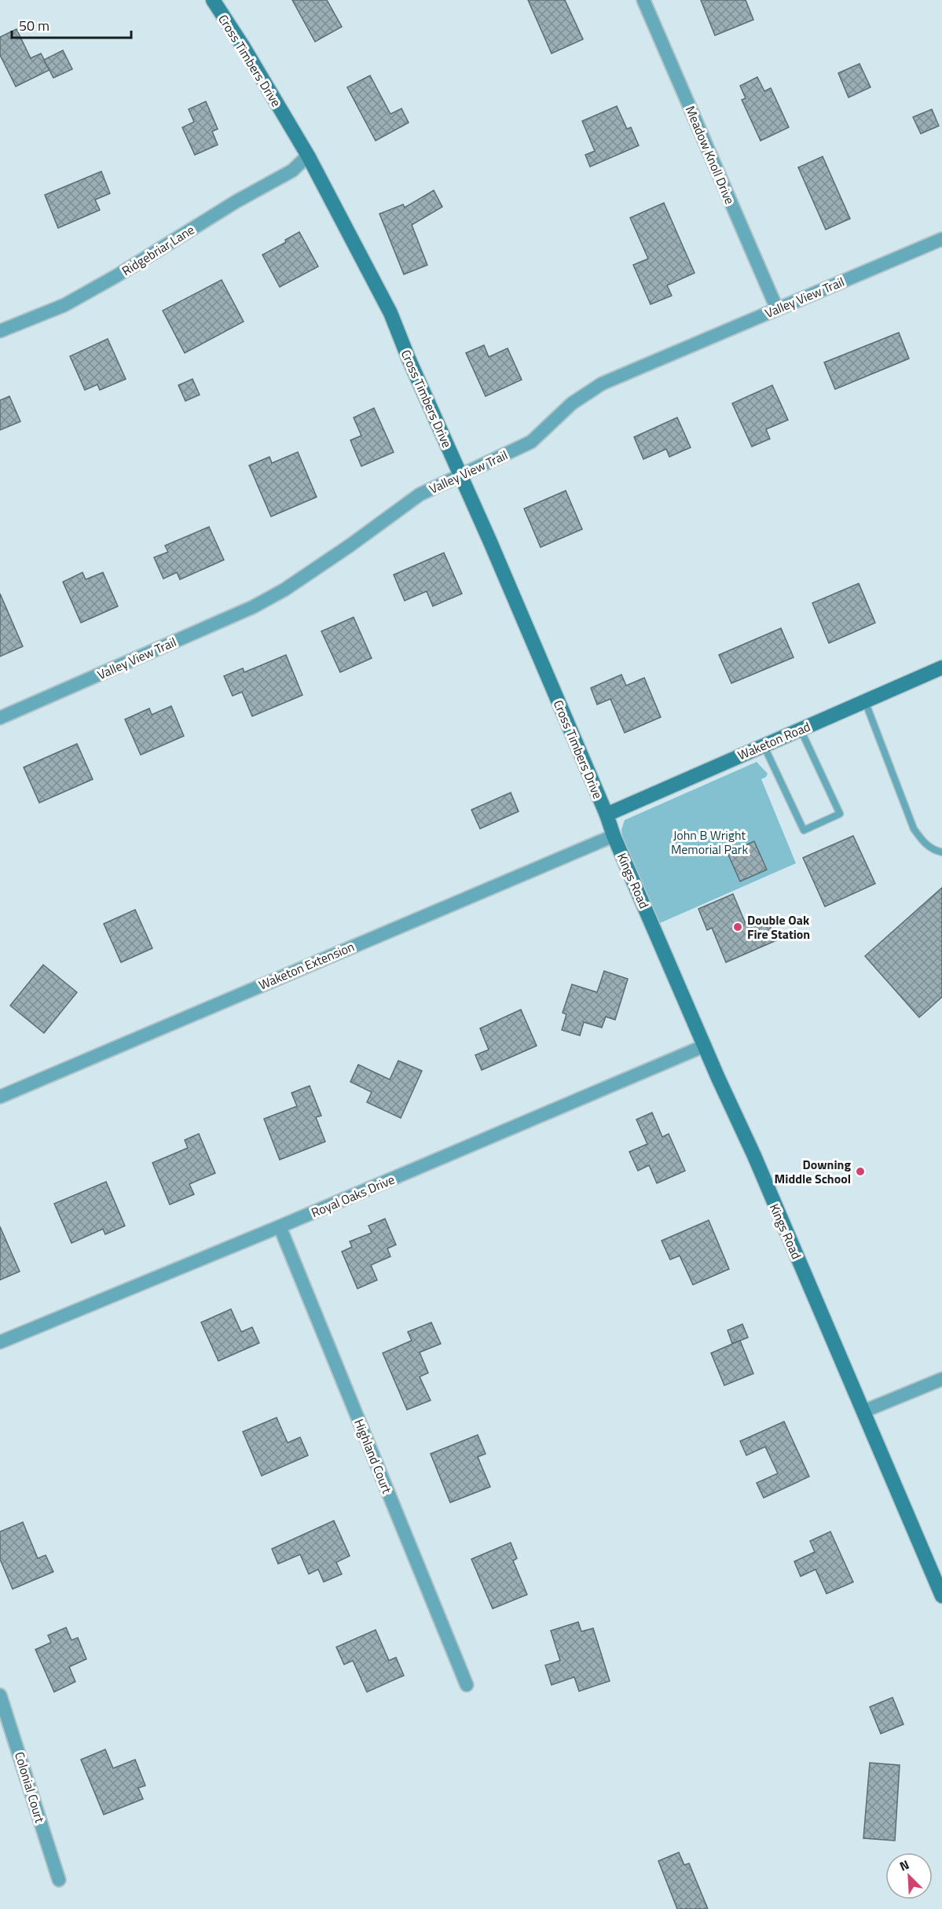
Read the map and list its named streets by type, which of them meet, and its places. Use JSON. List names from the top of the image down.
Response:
{
  "streets": {
    "street": [
      "Cross Timbers Drive",
      "Meadow Knoll Drive",
      "Ridgebriar Lane",
      "Valley View Trail",
      "Waketon Road",
      "Kings Road",
      "Waketon Extension",
      "Royal Oaks Drive",
      "Highland Court",
      "Colonial Court"
    ]
  },
  "crossings": [
    ["Cross Timbers Drive", "Ridgebriar Lane"],
    ["Cross Timbers Drive", "Valley View Trail"],
    ["Cross Timbers Drive", "Waketon Road"],
    ["Cross Timbers Drive", "Kings Road"],
    ["Meadow Knoll Drive", "Valley View Trail"],
    ["Waketon Road", "Kings Road"],
    ["Kings Road", "Waketon Extension"],
    ["Kings Road", "Royal Oaks Drive"],
    ["Royal Oaks Drive", "Highland Court"]
  ],
  "parks": ["John B Wright Memorial Park"],
  "places": ["Double Oak Fire Station", "Downing Middle School"],
  "scale_bar": "50 m",
  "north": "top left"
}
